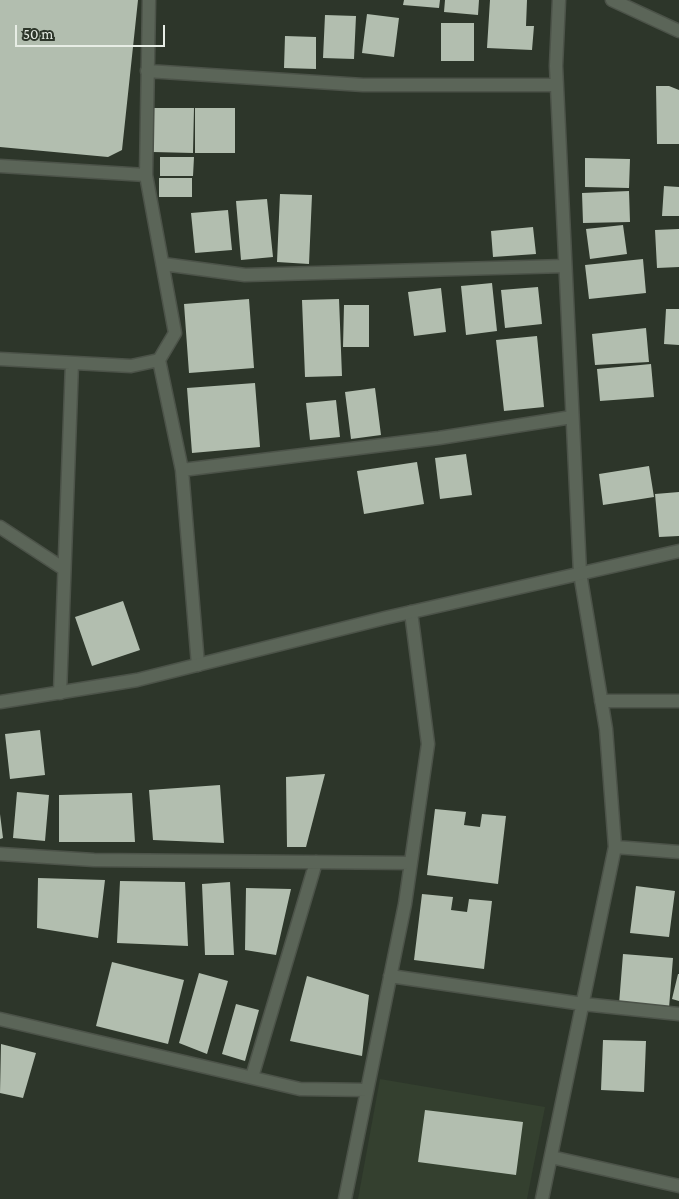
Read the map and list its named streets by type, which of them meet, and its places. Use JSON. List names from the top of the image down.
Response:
{
  "scale_bar": "50 m"
}
